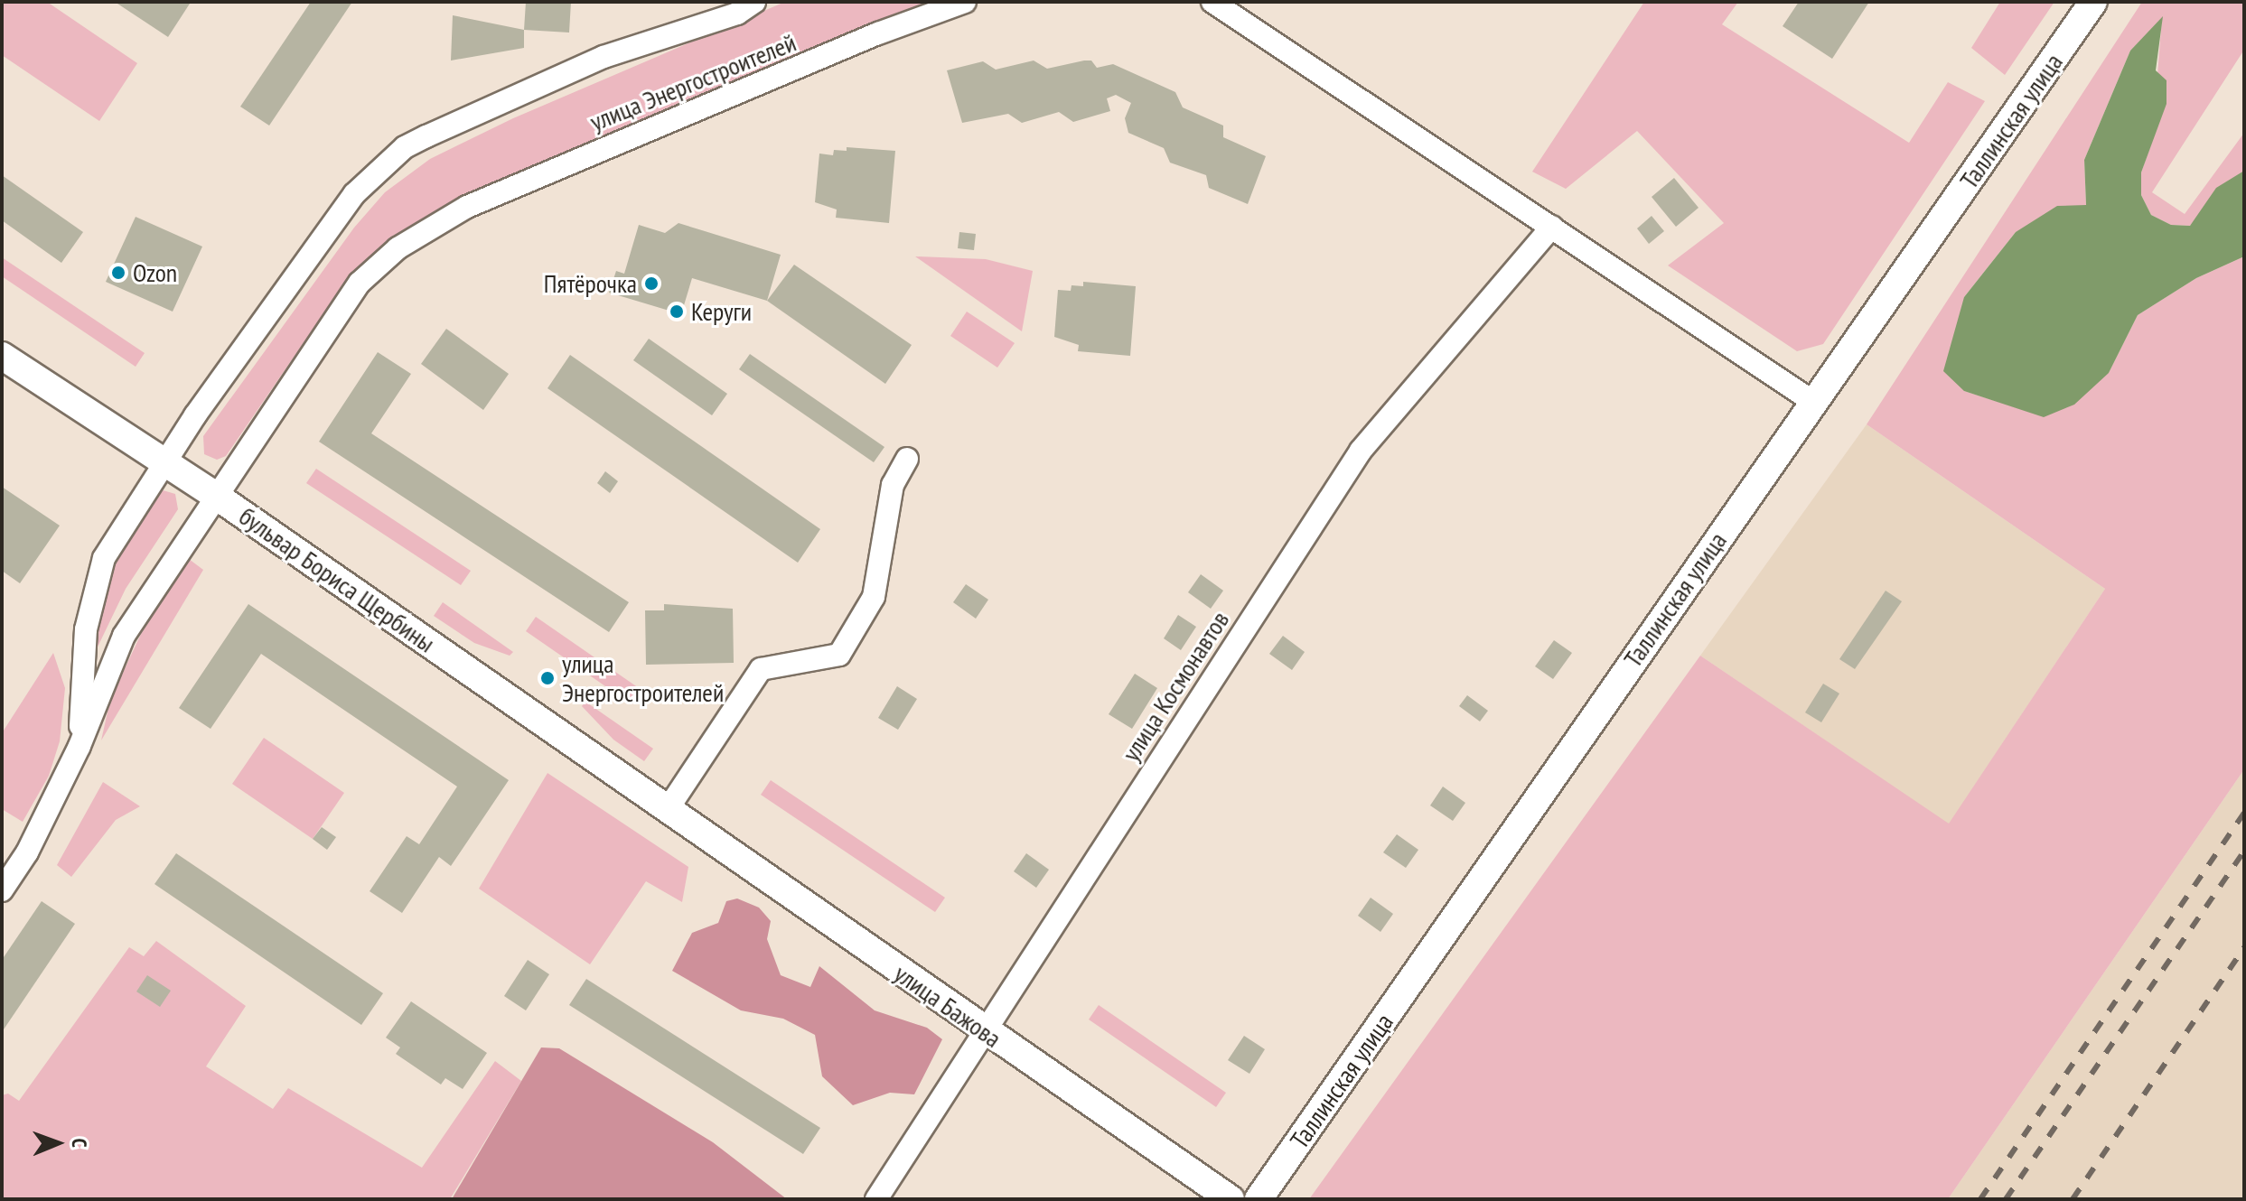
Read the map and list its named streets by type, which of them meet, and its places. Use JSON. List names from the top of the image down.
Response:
{
  "streets": {
    "street": [
      "улица Энергостроителей",
      "Таллинская улица",
      "бульвар Бориса Щербины",
      "улица Космонавтов",
      "улица Бажова"
    ]
  },
  "crossings": [
    ["улица Энергостроителей", "бульвар Бориса Щербины"],
    ["бульвар Бориса Щербины", "улица Бажова"],
    ["улица Космонавтов", "улица Бажова"]
  ],
  "places": [
    "Ozon",
    "Пятёрочка",
    "Керуги",
    "улица Энергостроителей"
  ],
  "north": "right"
}
